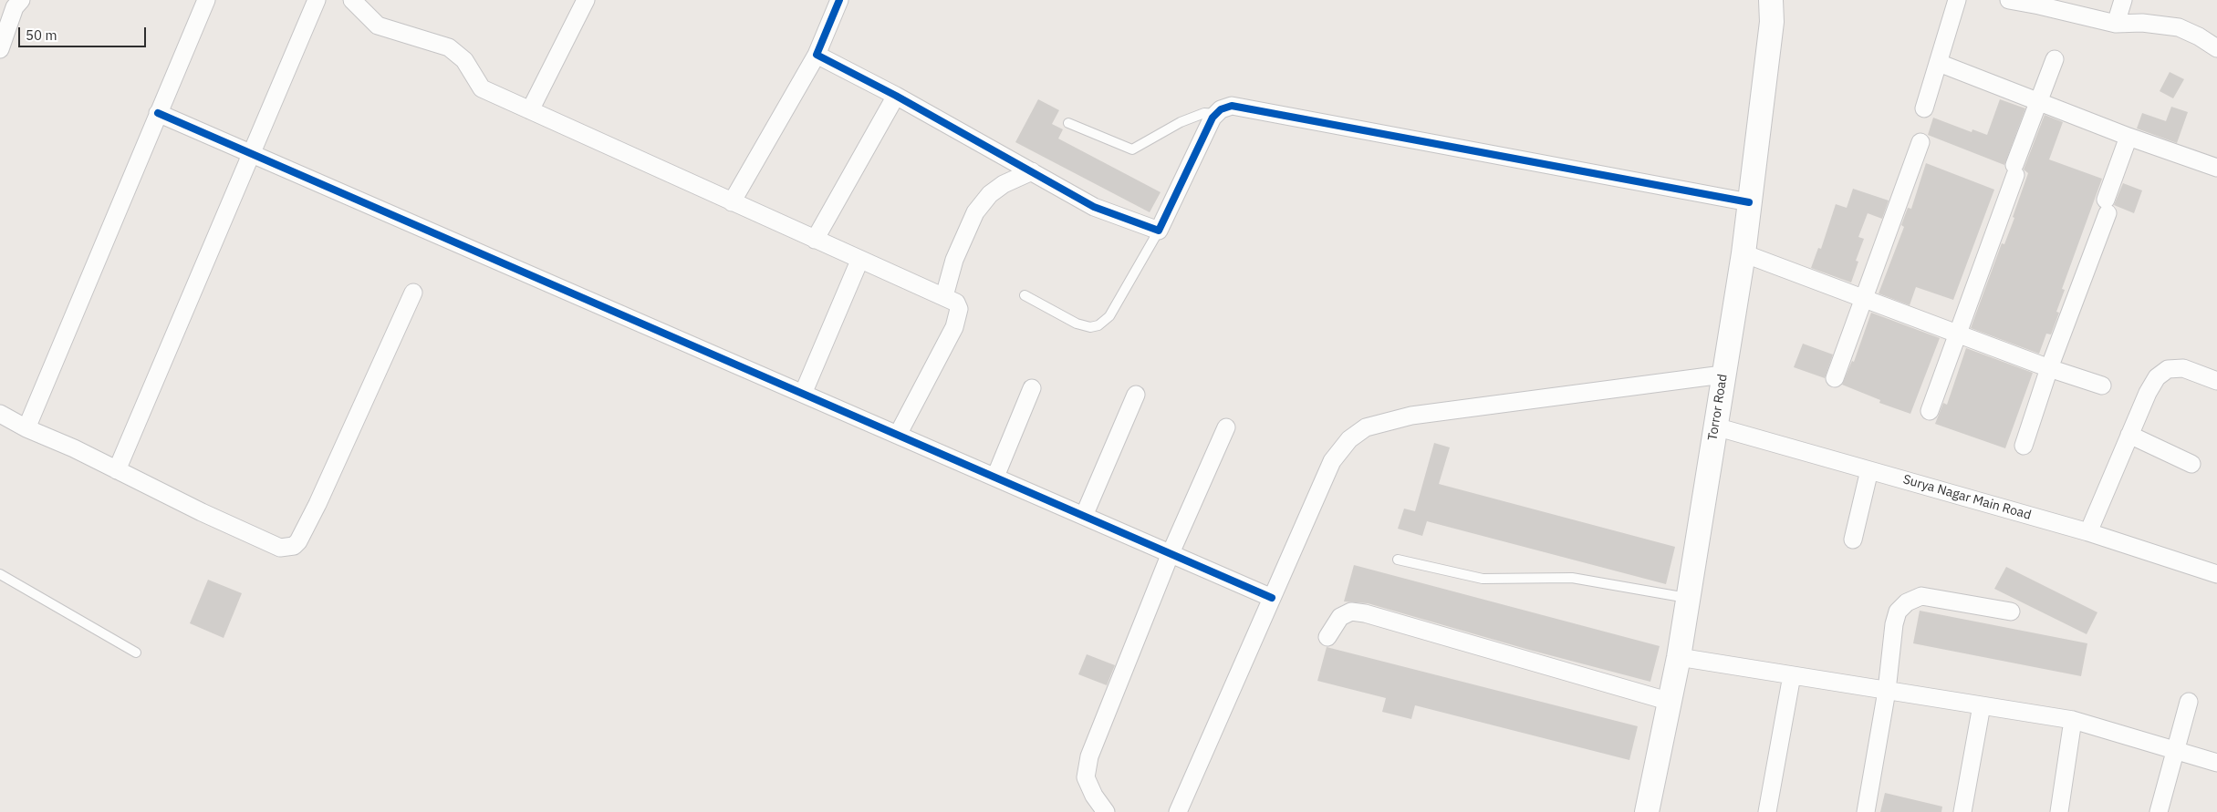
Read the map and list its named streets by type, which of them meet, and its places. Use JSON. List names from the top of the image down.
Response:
{
  "streets": {
    "street": ["Torror Road", "Surya Nagar Main Road"]
  },
  "crossings": [
    ["Torror Road", "Surya Nagar Main Road"]
  ],
  "scale_bar": "50 m"
}
